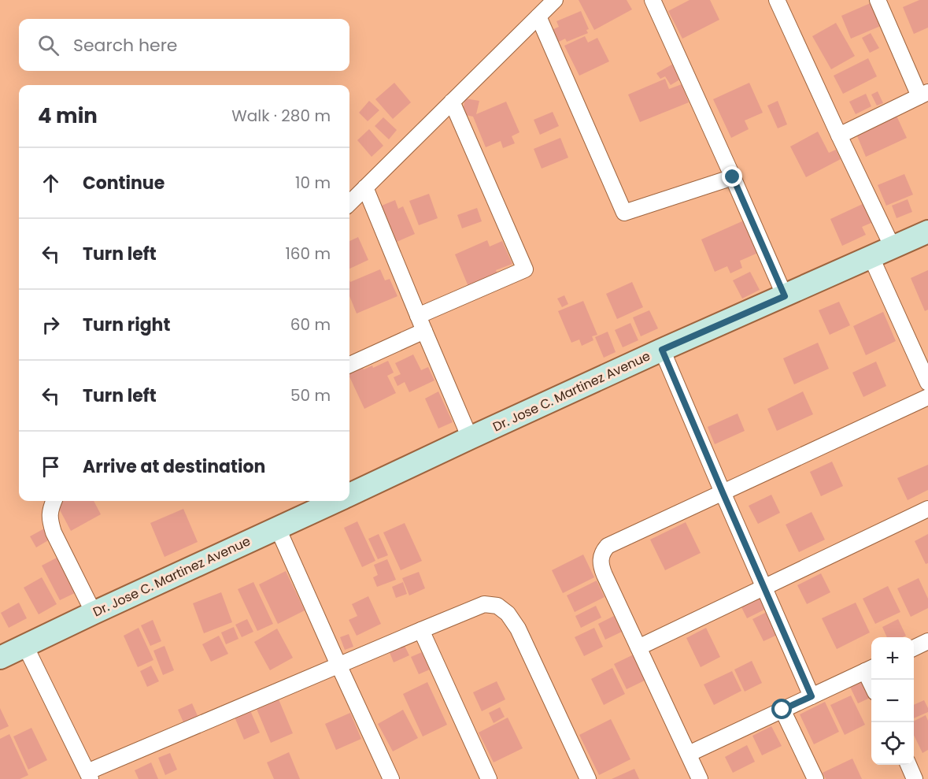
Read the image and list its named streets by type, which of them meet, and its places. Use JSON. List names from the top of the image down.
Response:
{
  "streets": {
    "street": ["Dr. Jose C. Martinez Avenue"]
  },
  "page": {
    "search": "Search here",
    "heading": ["4 min", "Walk · 280 m"],
    "list": [
      ["Continue", "10 m"],
      ["Turn left", "160 m"],
      ["Turn right", "60 m"],
      ["Turn left", "50 m"],
      "Arrive at destination"
    ],
    "map_buttons": ["+", "−"]
  }
}
